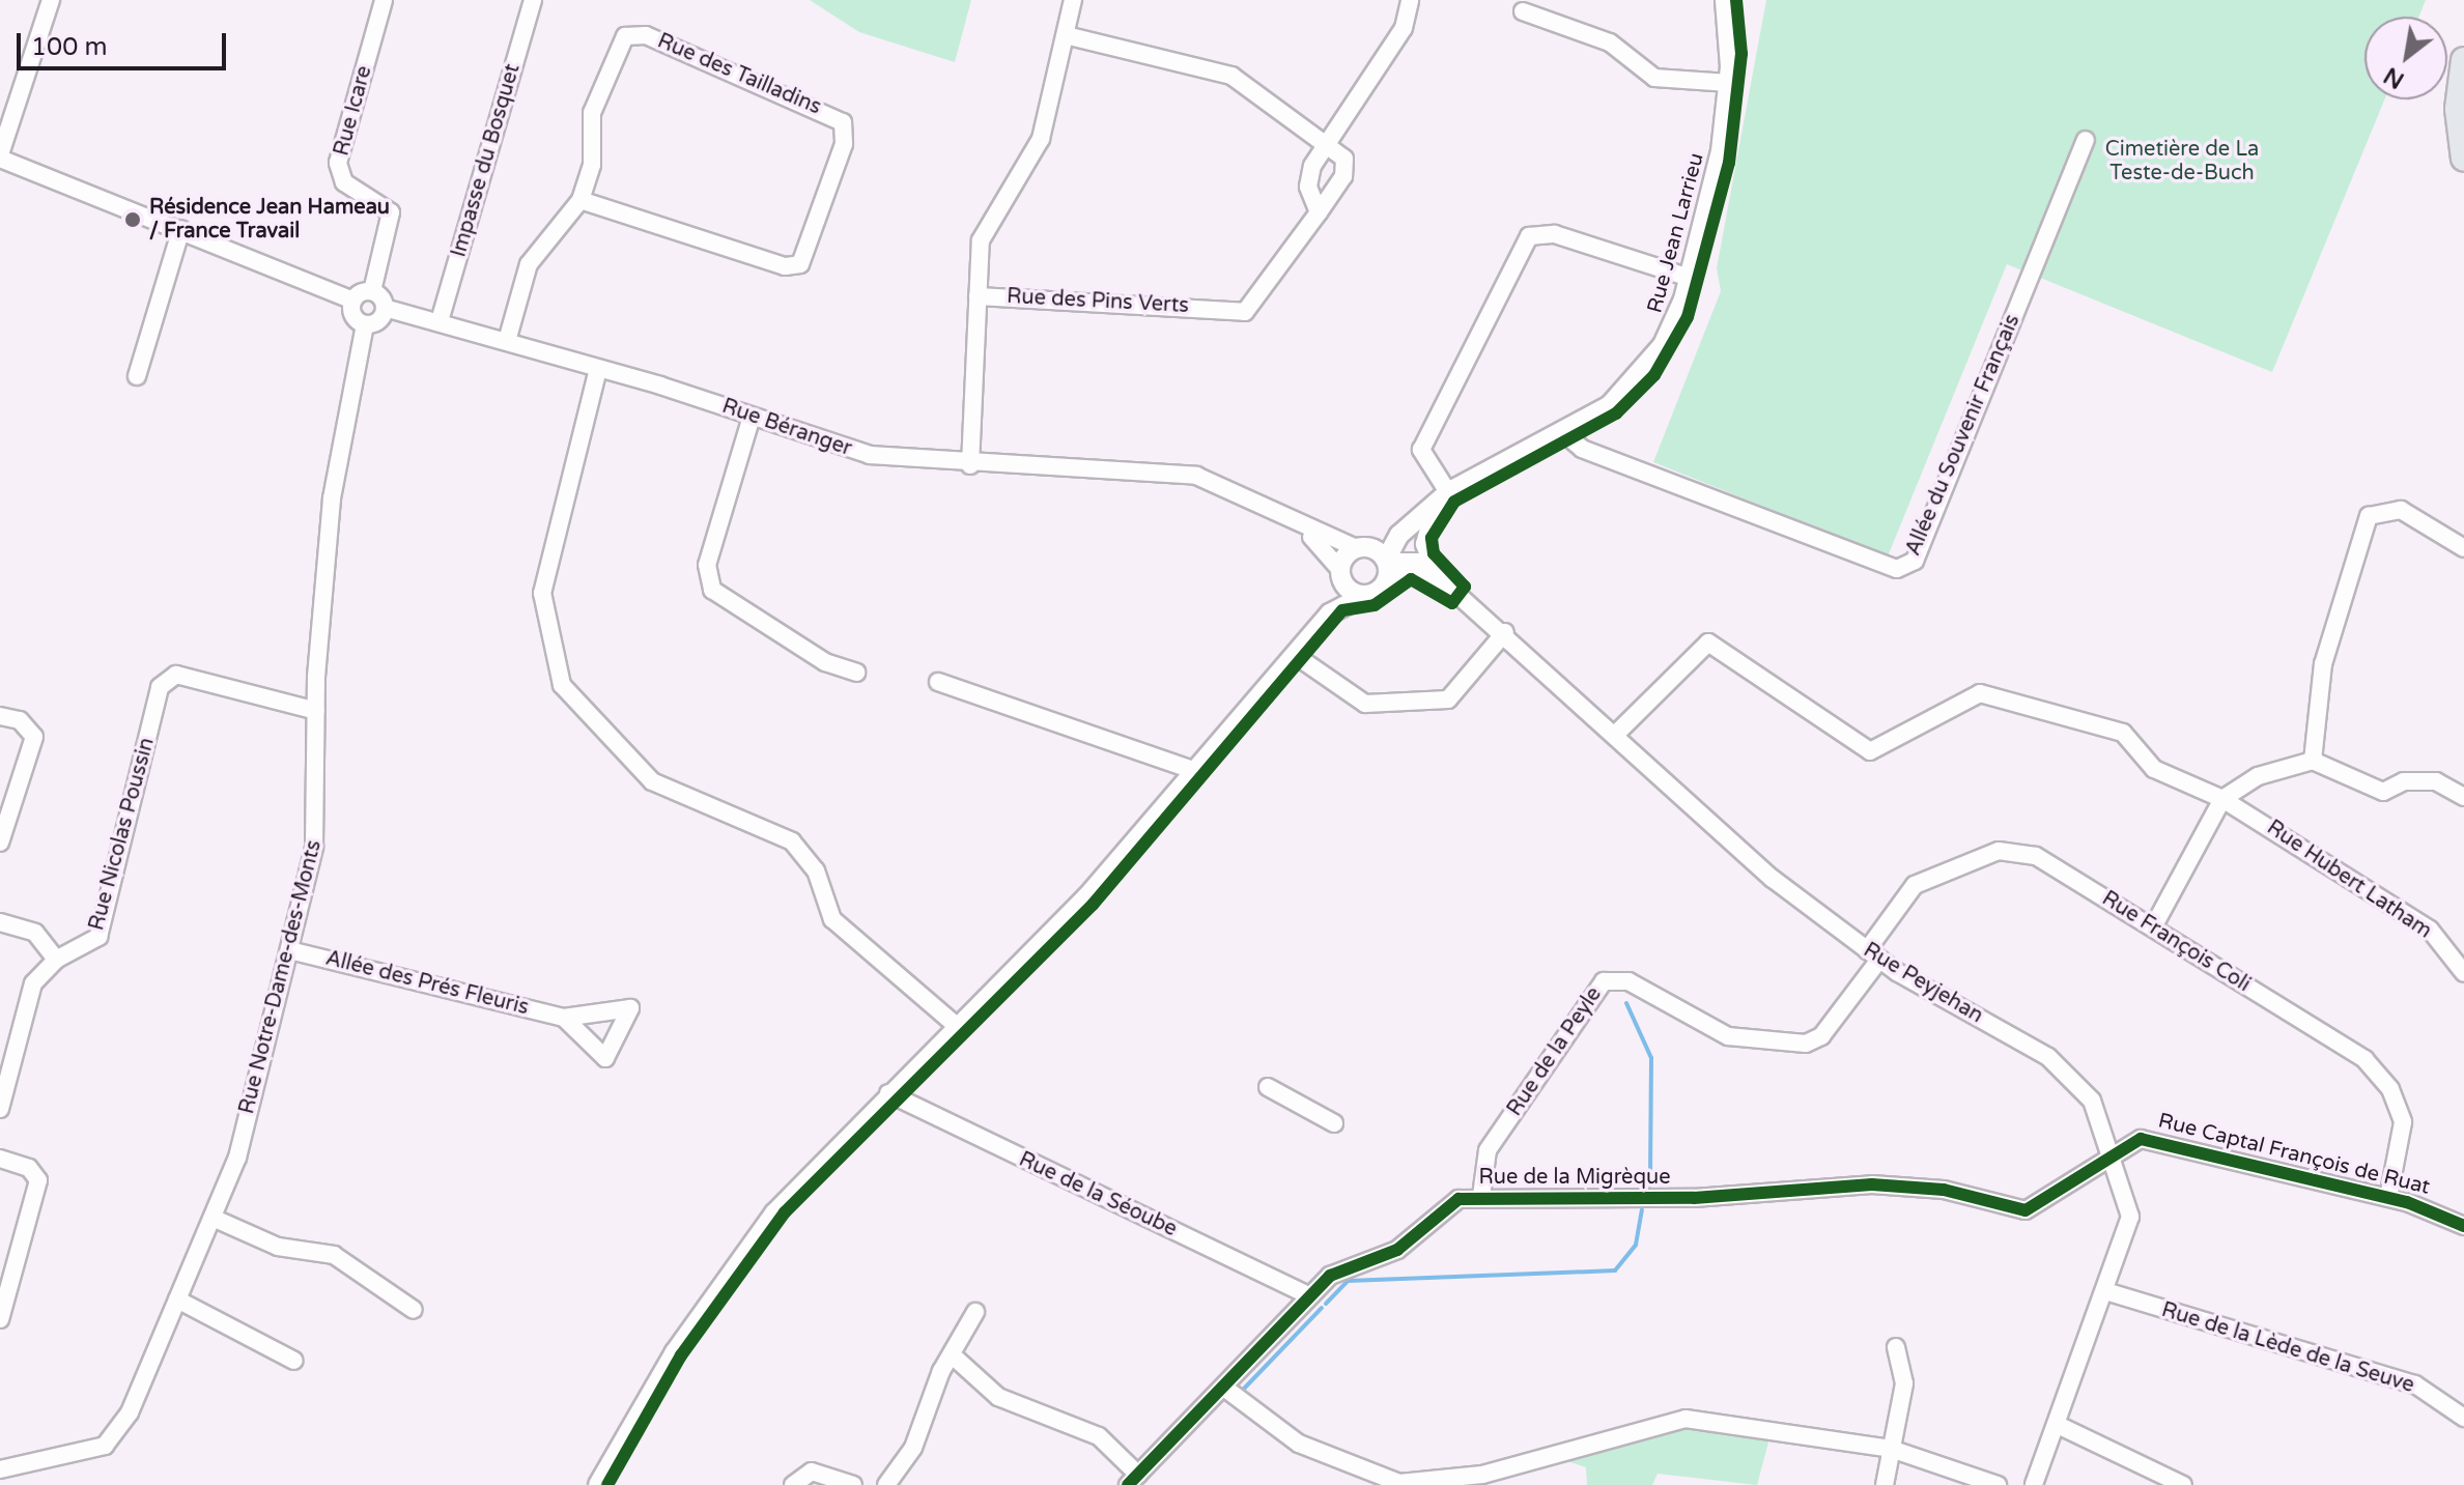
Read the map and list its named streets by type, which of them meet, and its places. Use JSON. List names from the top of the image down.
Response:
{
  "streets": {
    "street": [
      "Rue des Tailladins",
      "Rue Icare",
      "Impasse du Bosquet",
      "Rue Jean Larrieu",
      "Rue des Pins Verts",
      "Rue Béranger",
      "Allée du Souvenir Français",
      "Rue Nicolas Poussin",
      "Rue Hubert Latham",
      "Rue François Coli",
      "Rue Notre-Dame-des-Monts",
      "Allée des Prés Fleuris",
      "Rue Peyjehan",
      "Rue de la Peyle",
      "Rue Captal François de Ruat",
      "Rue de la Migrèque",
      "Rue de la Séoube",
      "Rue de la Lède de la Seuve"
    ]
  },
  "crossings": [
    ["Rue des Tailladins", "Rue Béranger"],
    ["Rue Icare", "Rue Béranger"],
    ["Rue Icare", "Rue Notre-Dame-des-Monts"],
    ["Impasse du Bosquet", "Rue Béranger"],
    ["Rue Jean Larrieu", "Rue Béranger"],
    ["Rue Jean Larrieu", "Allée du Souvenir Français"],
    ["Rue Jean Larrieu", "Rue Peyjehan"],
    ["Rue des Pins Verts", "Rue Béranger"],
    ["Rue Béranger", "Rue Notre-Dame-des-Monts"],
    ["Rue Nicolas Poussin", "Rue Notre-Dame-des-Monts"],
    ["Rue Hubert Latham", "Rue Peyjehan"],
    ["Rue François Coli", "Rue Peyjehan"],
    ["Rue François Coli", "Rue de la Peyle"],
    ["Rue François Coli", "Rue Captal François de Ruat"],
    ["Rue Notre-Dame-des-Monts", "Allée des Prés Fleuris"],
    ["Rue Peyjehan", "Rue de la Peyle"],
    ["Rue Peyjehan", "Rue Captal François de Ruat"],
    ["Rue Peyjehan", "Rue de la Migrèque"],
    ["Rue Peyjehan", "Rue de la Lède de la Seuve"],
    ["Rue de la Peyle", "Rue de la Migrèque"],
    ["Rue Captal François de Ruat", "Rue de la Migrèque"],
    ["Rue de la Migrèque", "Rue de la Séoube"]
  ],
  "parks": ["Cimetière de La Teste-de-Buch"],
  "places": ["Résidence Jean Hameau / France Travail"],
  "scale_bar": "100 m",
  "north": "bottom left"
}
